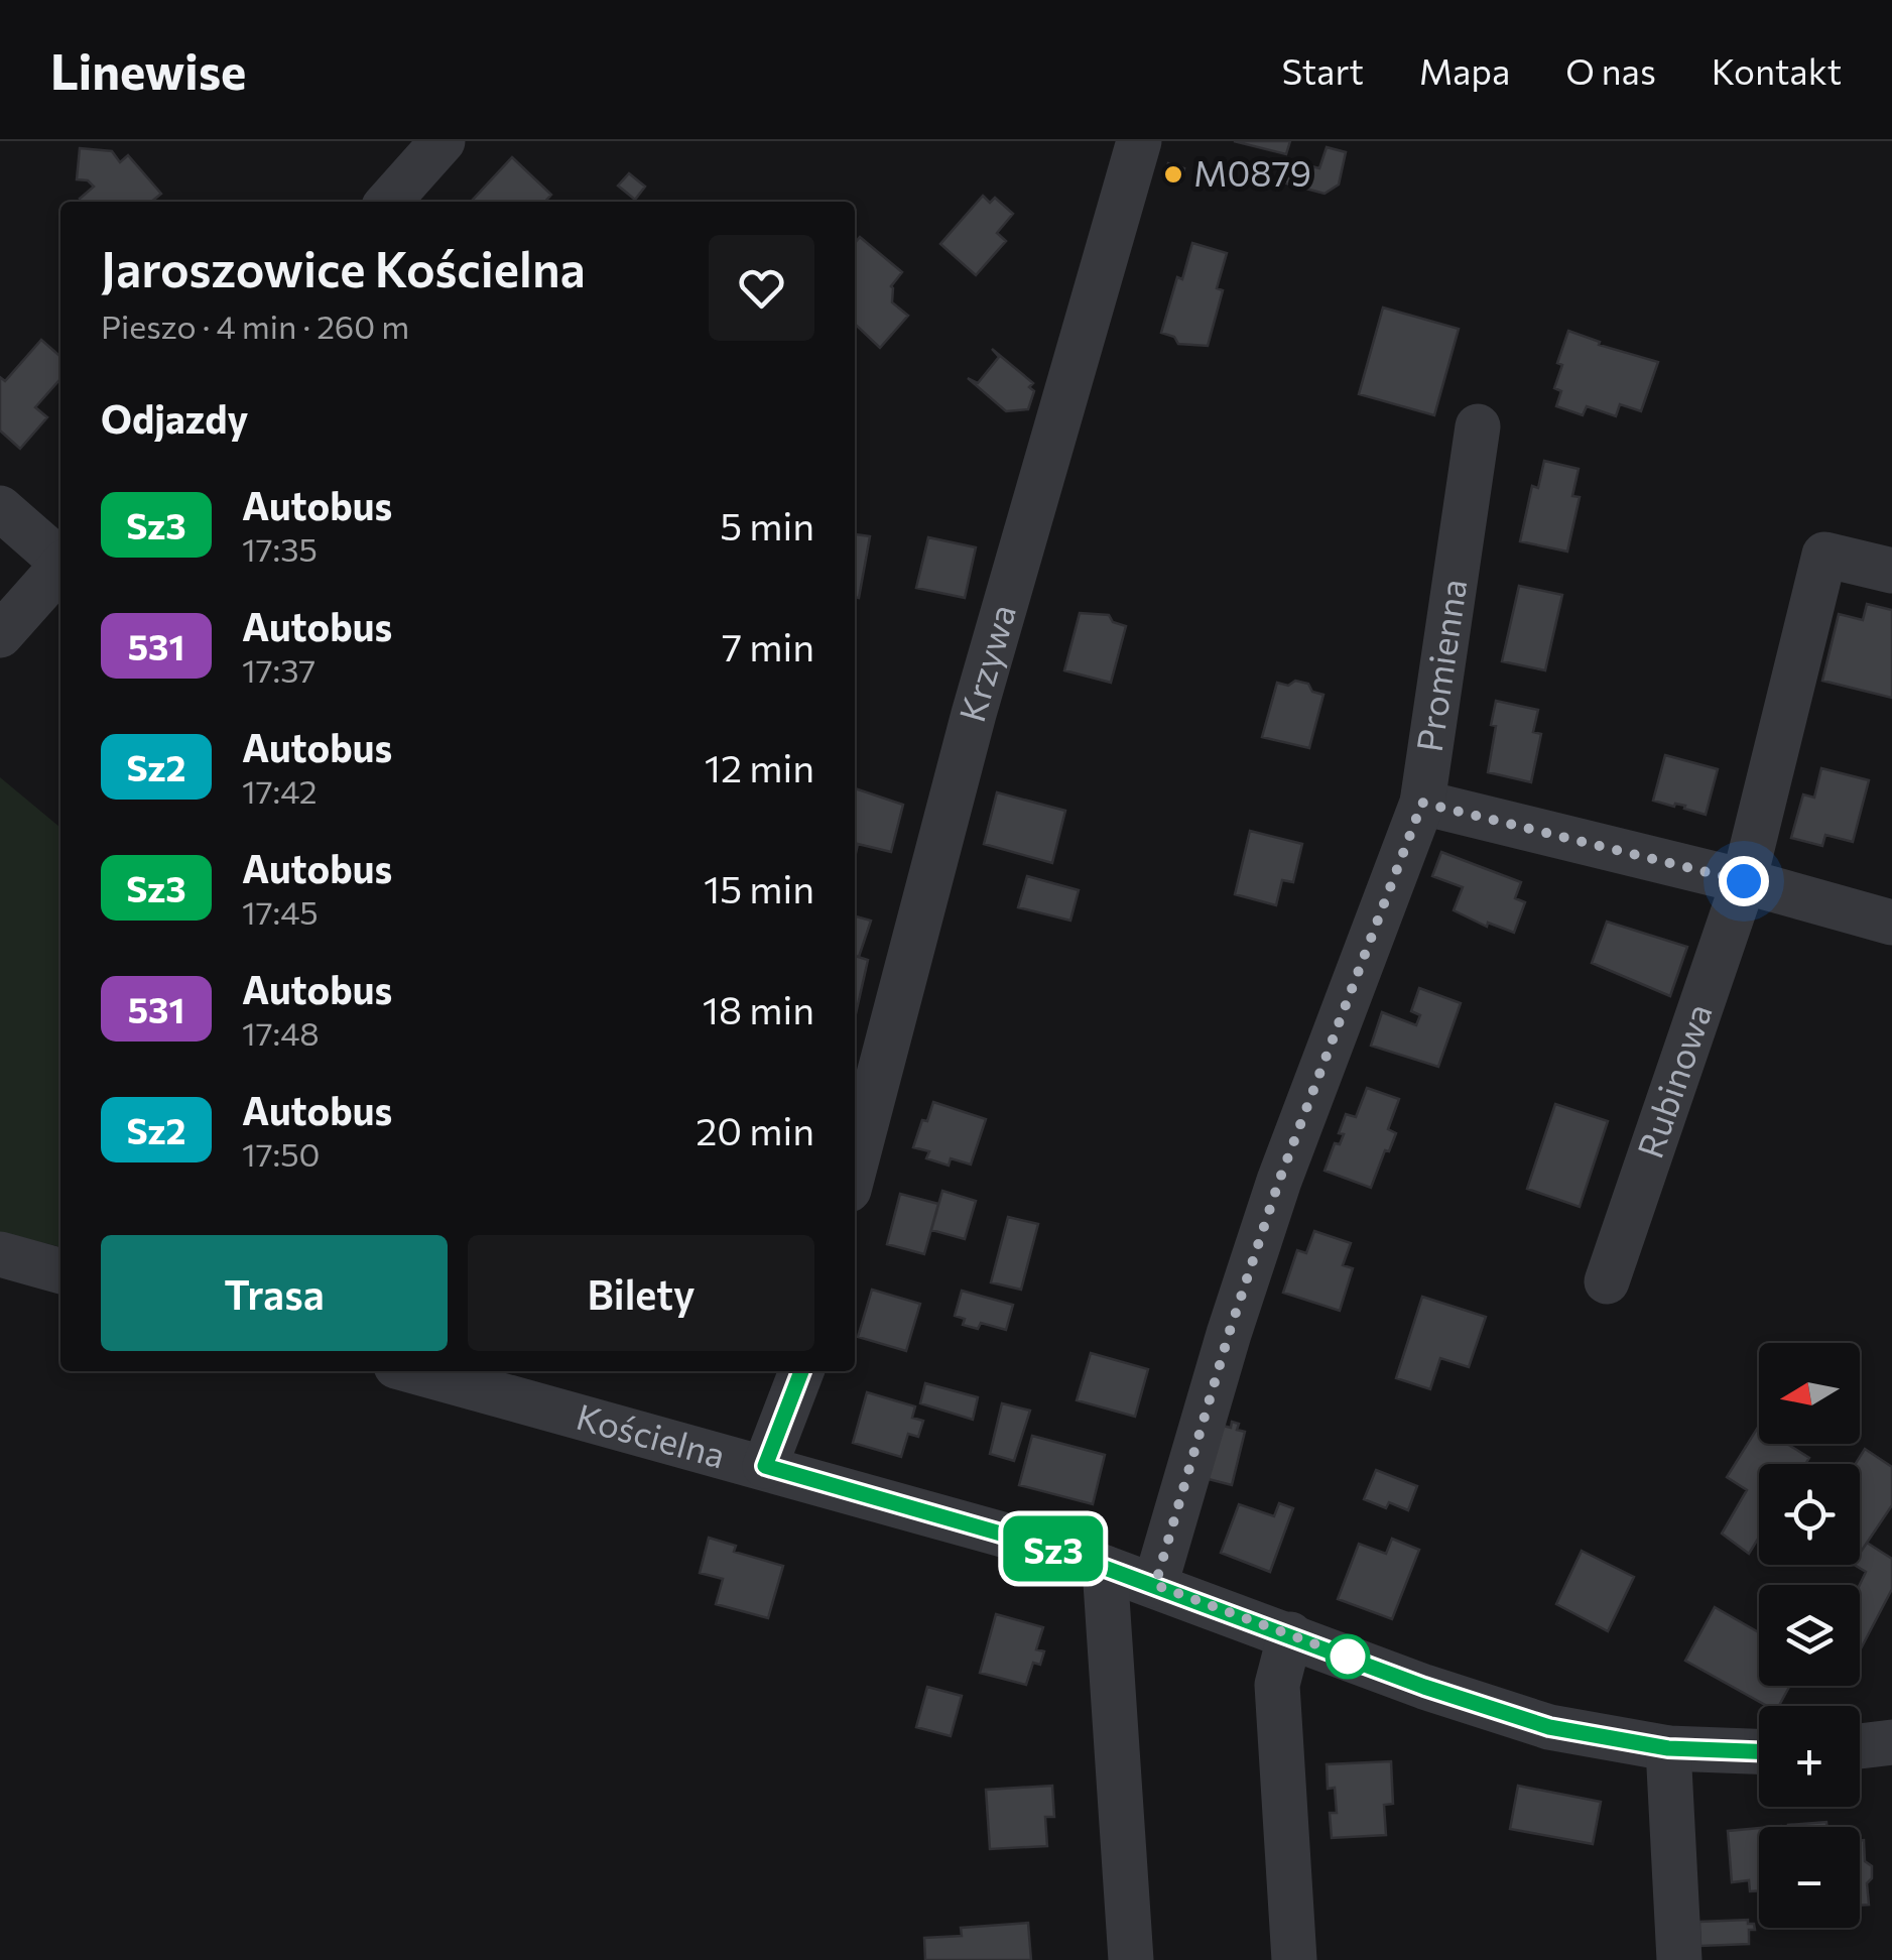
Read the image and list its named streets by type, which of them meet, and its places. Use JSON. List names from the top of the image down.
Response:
{
  "streets": {
    "street": [
      "Krzywa",
      "Promienna",
      "Rubinowa",
      "Kościelna"
    ]
  },
  "crossings": [
    ["Promienna", "Kościelna"]
  ],
  "places": ["M0879"],
  "lines": ["bus line Sz3"],
  "north": "left",
  "page": {
    "header": "Linewise",
    "nav": [
      "Start",
      "Mapa",
      "O nas",
      "Kontakt"
    ],
    "on_map": "Sz3",
    "heading": [
      ["Jaroszowice Kościelna", "Pieszo · 4 min · 260 m"],
      "Odjazdy"
    ],
    "list": [
      {
        "mark": "Sz3",
        "name": "Autobus",
        "note": "17:35",
        "value": "5 min"
      },
      {
        "mark": "531",
        "name": "Autobus",
        "note": "17:37",
        "value": "7 min"
      },
      {
        "mark": "Sz2",
        "name": "Autobus",
        "note": "17:42",
        "value": "12 min"
      },
      {
        "mark": "Sz3",
        "name": "Autobus",
        "note": "17:45",
        "value": "15 min"
      },
      {
        "mark": "531",
        "name": "Autobus",
        "note": "17:48",
        "value": "18 min"
      },
      {
        "mark": "Sz2",
        "name": "Autobus",
        "note": "17:50",
        "value": "20 min"
      }
    ],
    "buttons": ["Trasa", "Bilety"],
    "map_buttons": ["+", "−"]
  }
}
